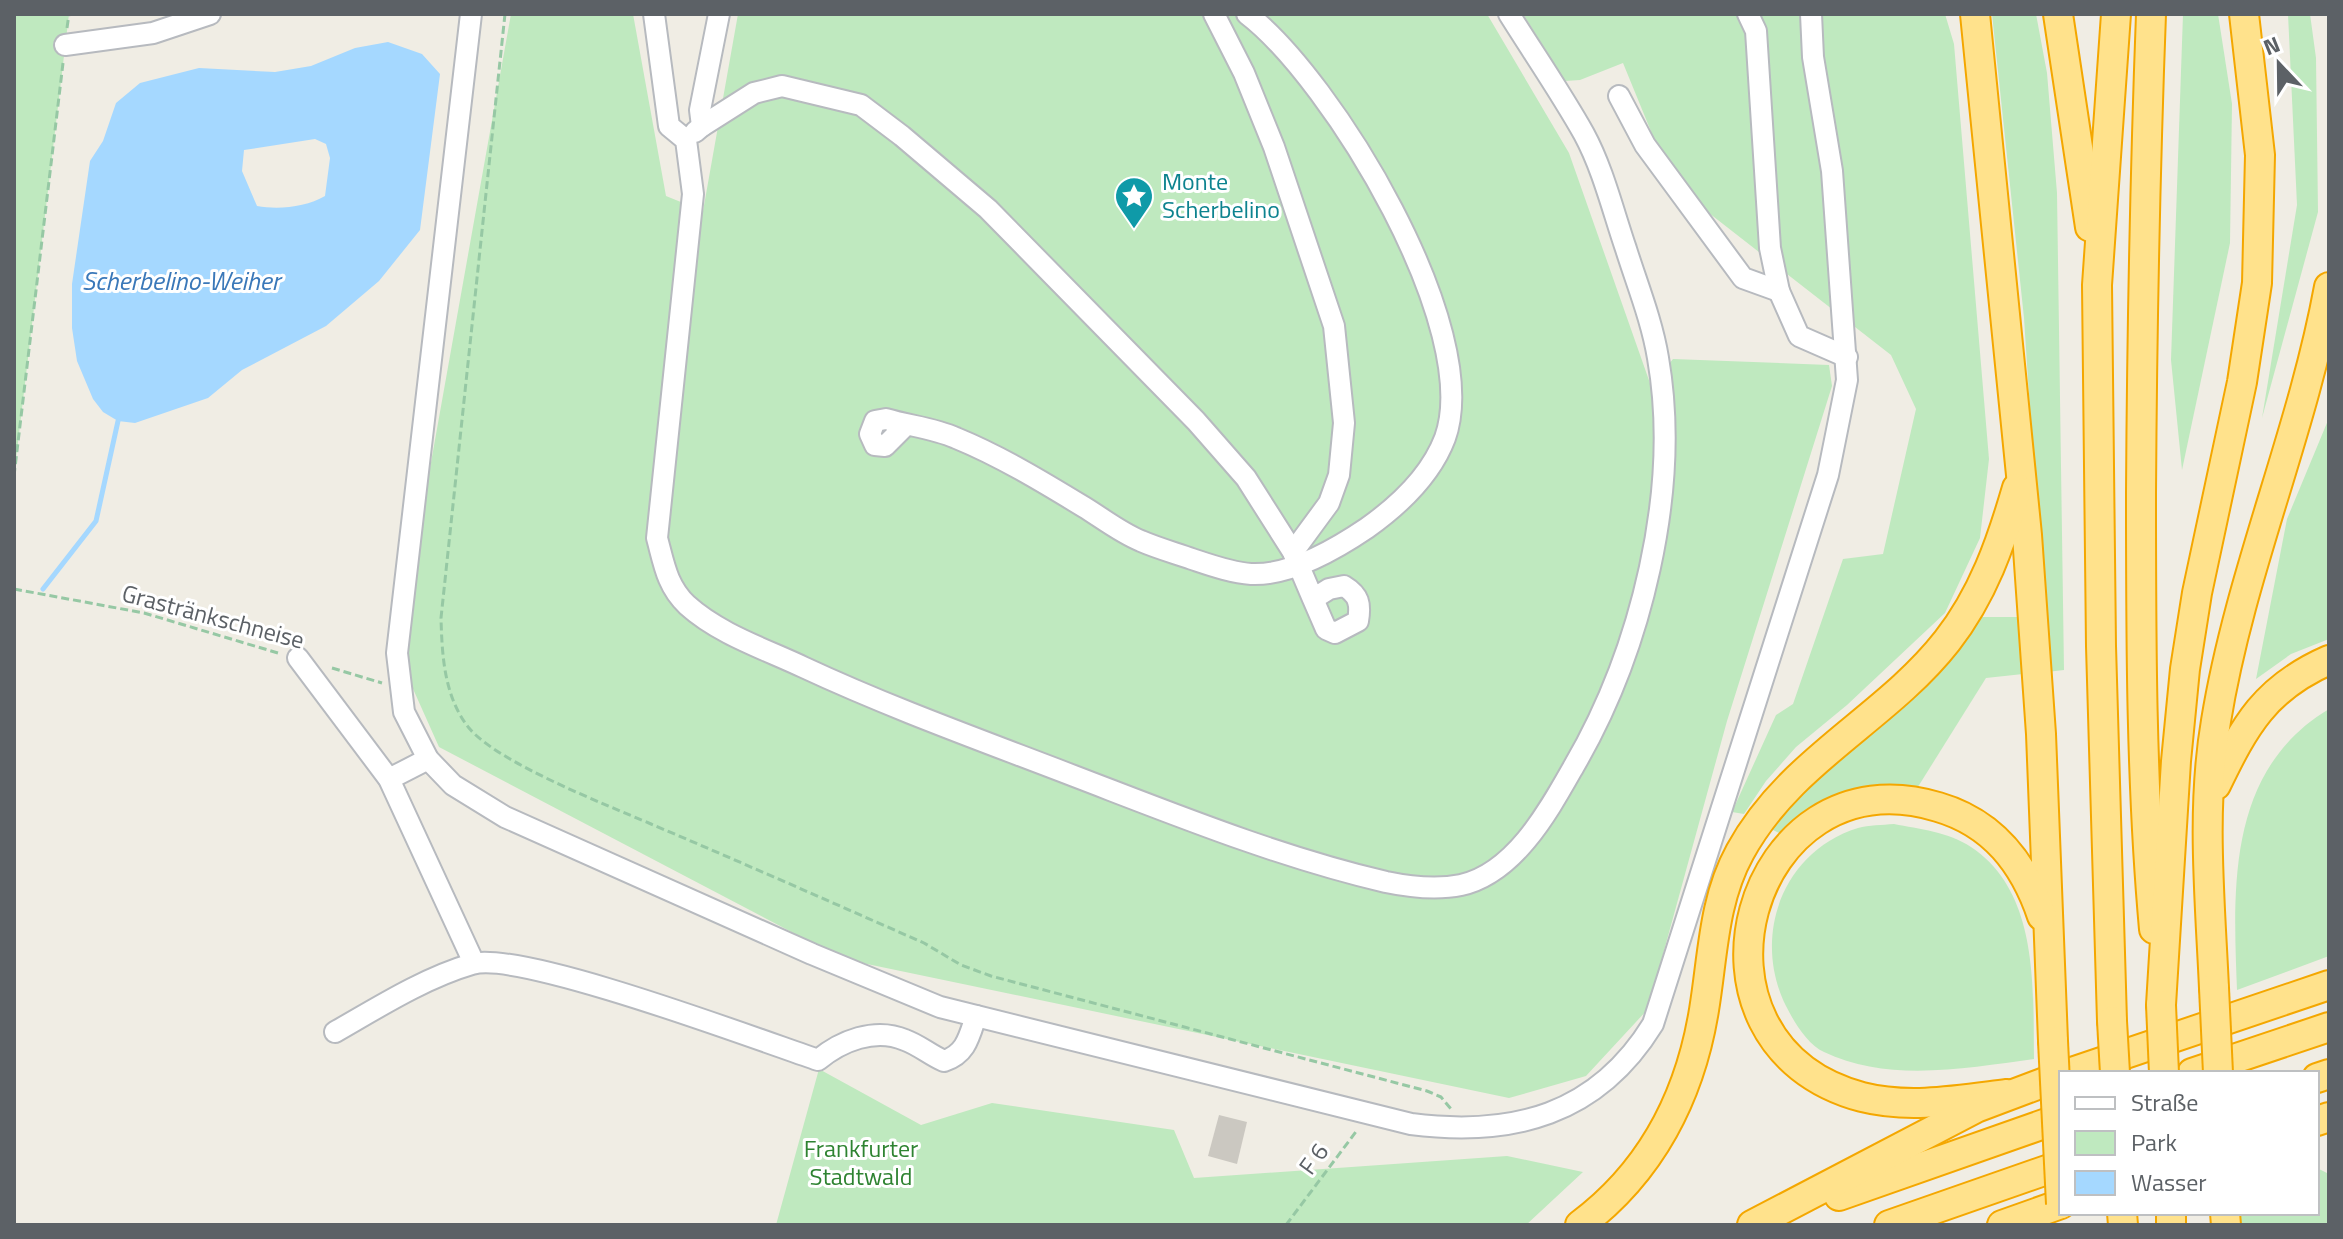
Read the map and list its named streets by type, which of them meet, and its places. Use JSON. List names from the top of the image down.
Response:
{
  "streets": {
    "path": ["Grastränkschneise", "F 6"]
  },
  "water": ["Scherbelino-Weiher"],
  "parks": ["Frankfurter Stadtwald"],
  "places": {
    "place": ["Monte Scherbelino"]
  },
  "legend": ["Straße", "Park", "Wasser"],
  "north": "top"
}
